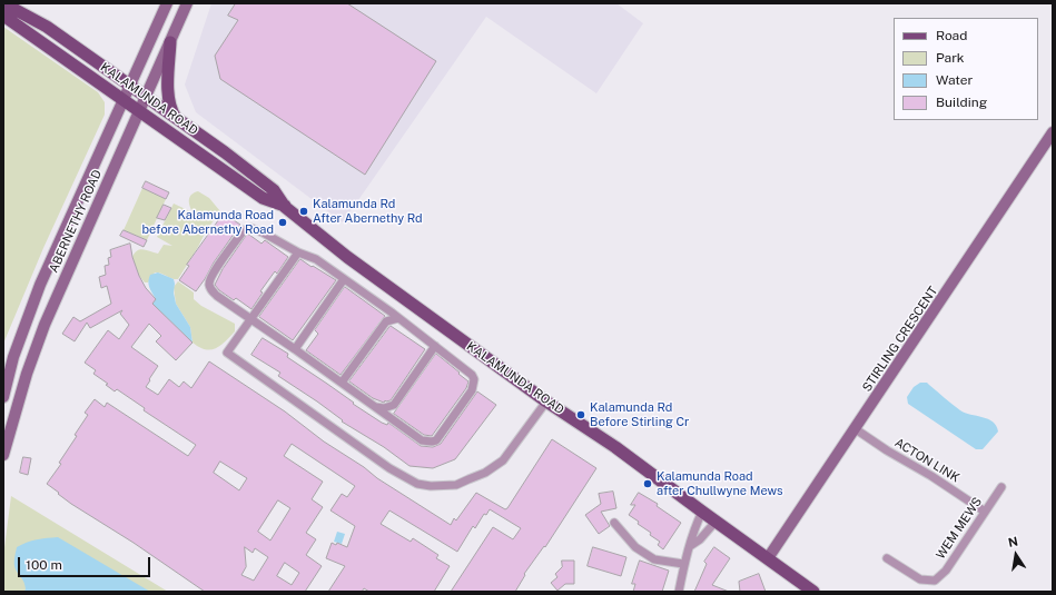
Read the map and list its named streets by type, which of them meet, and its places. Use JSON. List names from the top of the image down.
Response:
{
  "streets": {
    "main road": ["KALAMUNDA ROAD", "ABERNETHY ROAD", "STIRLING CRESCENT"],
    "street": ["ACTON LINK", "WEM MEWS"]
  },
  "crossings": [
    ["KALAMUNDA ROAD", "ABERNETHY ROAD"],
    ["KALAMUNDA ROAD", "STIRLING CRESCENT"],
    ["STIRLING CRESCENT", "ACTON LINK"],
    ["ACTON LINK", "WEM MEWS"]
  ],
  "places": [
    "Kalamunda Rd After Abernethy Rd",
    "Kalamunda Road before Abernethy Road",
    "Kalamunda Rd Before Stirling Cr",
    "Kalamunda Road after Chullwyne Mews"
  ],
  "legend": [
    "Road",
    "Park",
    "Water",
    "Building"
  ],
  "scale_bar": "100 m",
  "north": "top"
}
